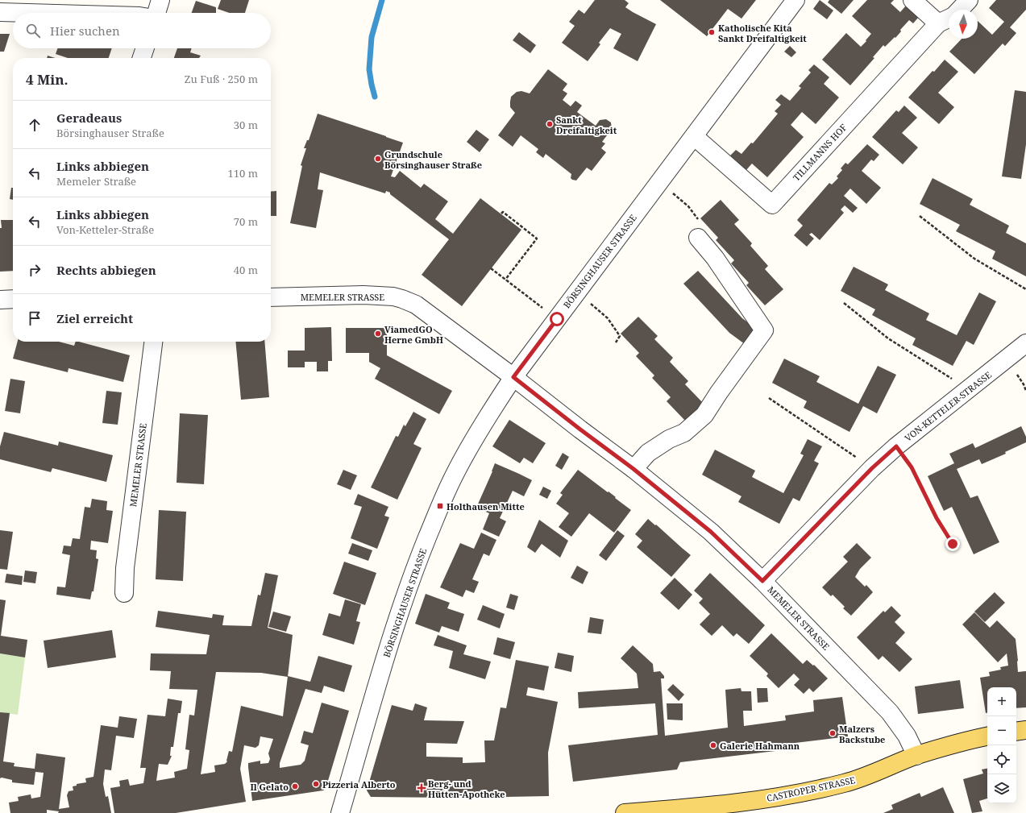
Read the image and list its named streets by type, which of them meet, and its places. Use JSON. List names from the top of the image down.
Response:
{
  "streets": {
    "main road": ["CASTROPER STRASSE"],
    "street": [
      "TILLMANNS HOF",
      "BÖRSINGHAUSER STRASSE",
      "MEMELER STRASSE",
      "VON-KETTELER-STRASSE"
    ]
  },
  "crossings": [
    ["TILLMANNS HOF", "BÖRSINGHAUSER STRASSE"],
    ["BÖRSINGHAUSER STRASSE", "MEMELER STRASSE"],
    ["MEMELER STRASSE", "VON-KETTELER-STRASSE"],
    ["MEMELER STRASSE", "CASTROPER STRASSE"]
  ],
  "places": {
    "other": [
      "Katholische Kita Sankt Dreifaltigkeit",
      "Sankt Dreifaltigkeit",
      "Grundschule Börsinghauser Straße",
      "ViamedGO Herne GmbH",
      "Malzers Backstube",
      "Galerie Hahmann",
      "Pizzeria Alberto",
      "Il Gelato"
    ],
    "transit": ["Holthausen Mitte"],
    "health": ["Berg- und Hütten-Apotheke"]
  },
  "north": "bottom",
  "page": {
    "search": "Hier suchen",
    "heading": ["4 Min.", "Zu Fuß · 250 m"],
    "list": [
      ["Geradeaus", "Börsinghauser Straße", "30 m"],
      ["Links abbiegen", "Memeler Straße", "110 m"],
      ["Links abbiegen", "Von-Ketteler-Straße", "70 m"],
      ["Rechts abbiegen", "40 m"],
      "Ziel erreicht"
    ],
    "map_buttons": ["+", "−"]
  }
}
